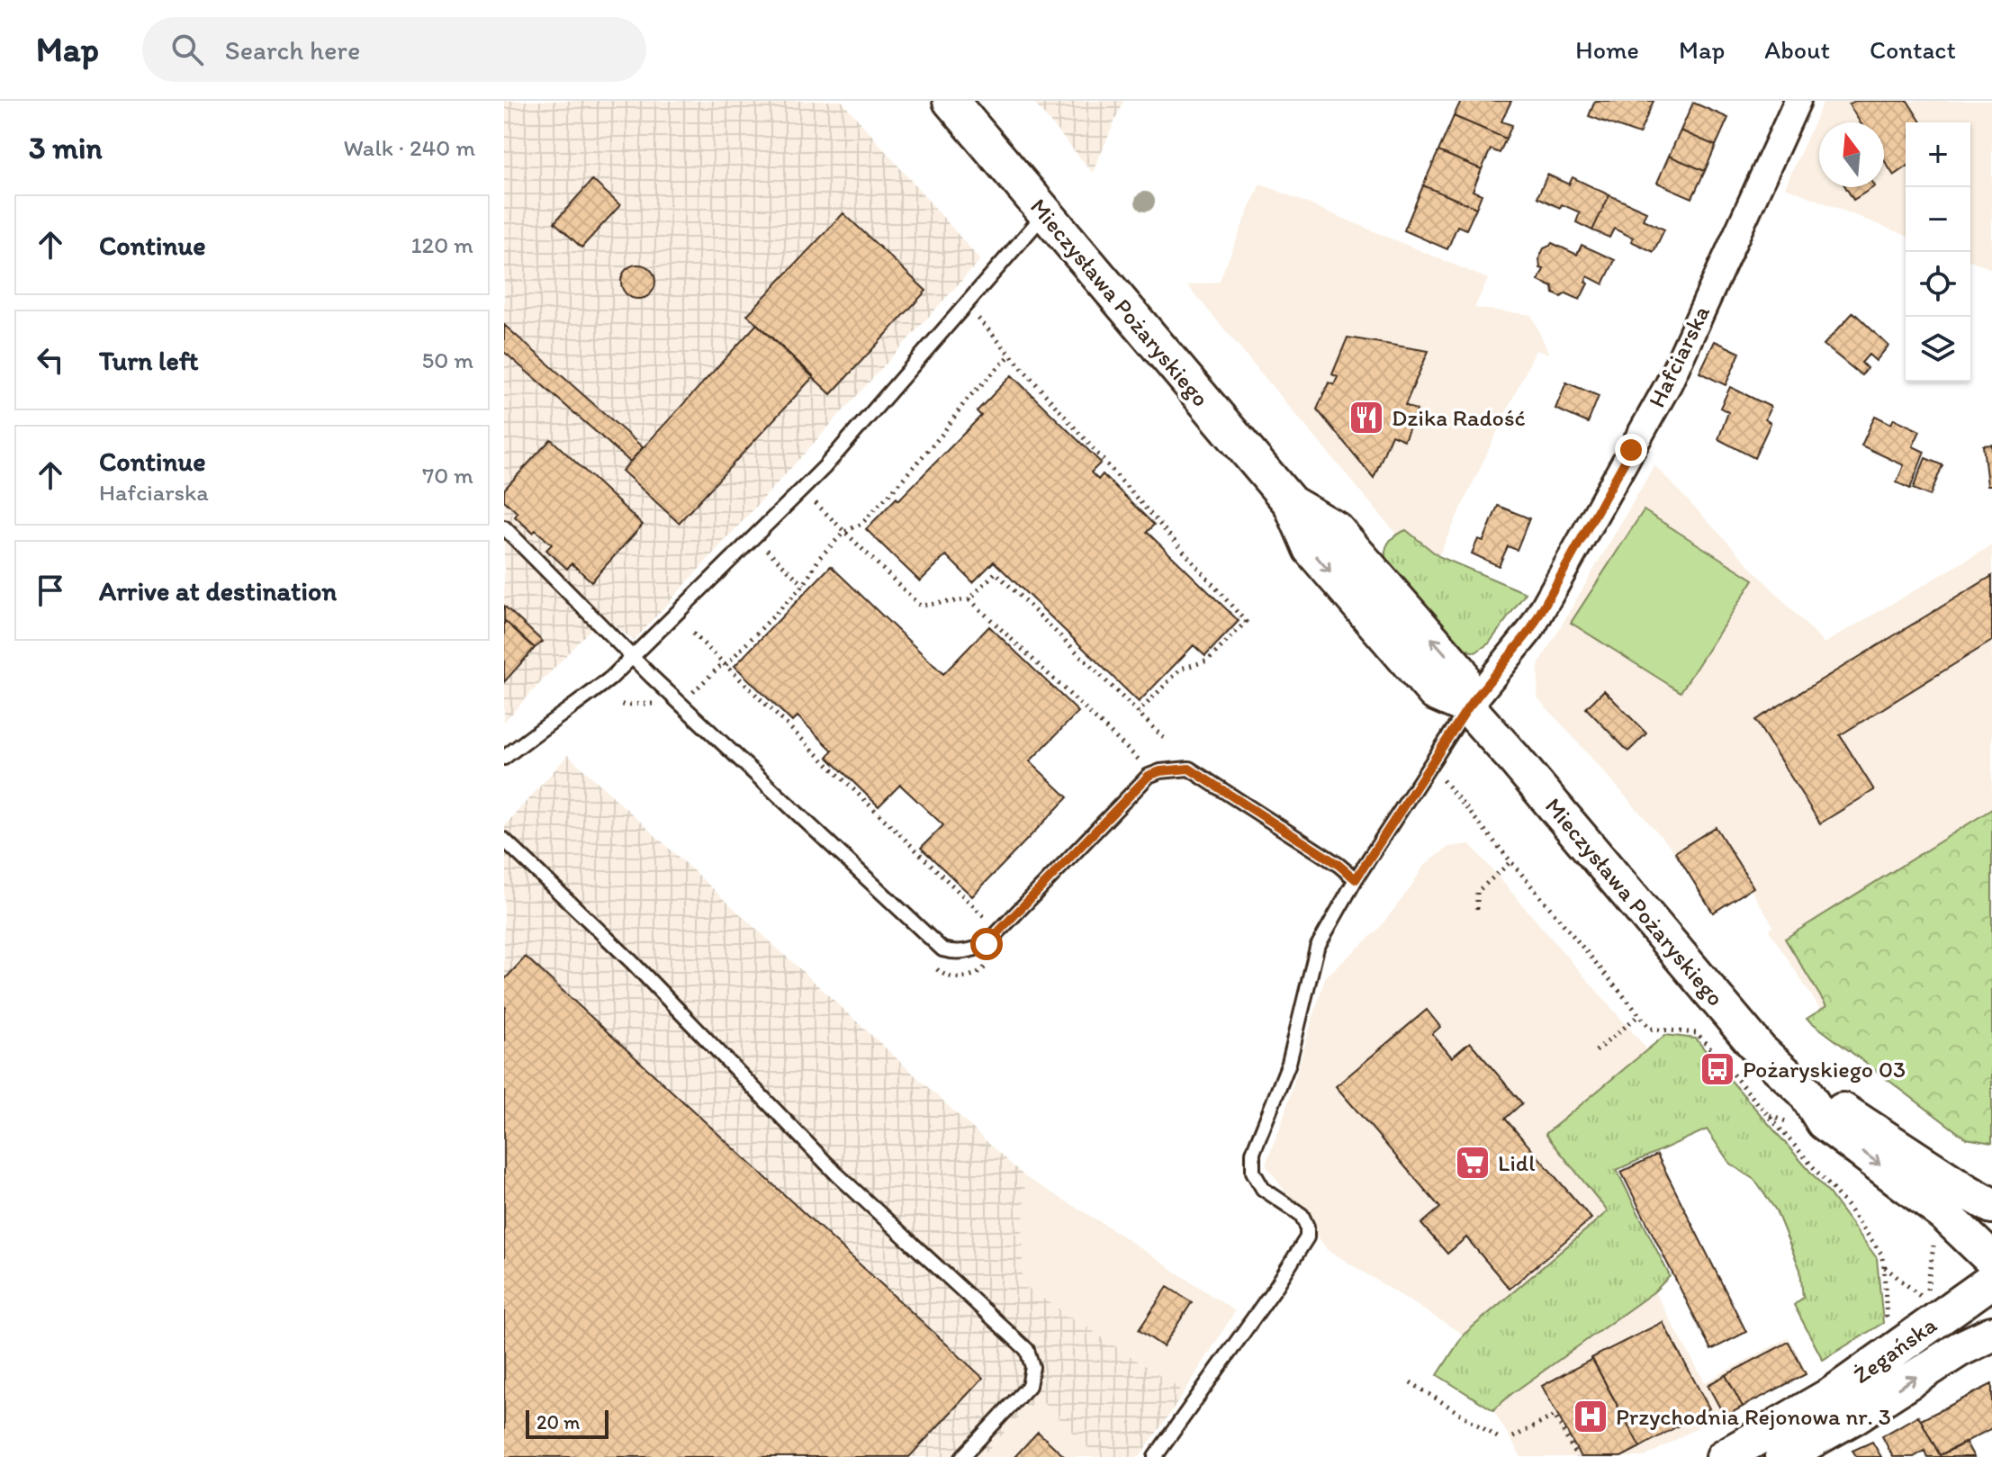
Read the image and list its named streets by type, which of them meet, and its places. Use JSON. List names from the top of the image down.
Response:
{
  "streets": {
    "street": ["Mieczysława Pożaryskiego", "Hafciarska", "Żegańska"]
  },
  "crossings": [
    ["Mieczysława Pożaryskiego", "Hafciarska"],
    ["Mieczysława Pożaryskiego", "Żegańska"]
  ],
  "places": {
    "restaurant": ["Dzika Radość"],
    "bus stop": ["Pożaryskiego 03"],
    "supermarket": ["Lidl"],
    "hospital": ["Przychodnia Rejonowa nr. 3"]
  },
  "scale_bar": "20 m",
  "north": "top",
  "page": {
    "header": "Map",
    "search": "Search here",
    "nav": [
      "Home",
      "Map",
      "About",
      "Contact"
    ],
    "heading": ["3 min", "Walk · 240 m"],
    "map_buttons": ["+", "−"],
    "list": [
      ["Continue", "120 m"],
      ["Turn left", "50 m"],
      ["Continue", "Hafciarska", "70 m"],
      "Arrive at destination"
    ],
    "scale": "20 m"
  }
}
